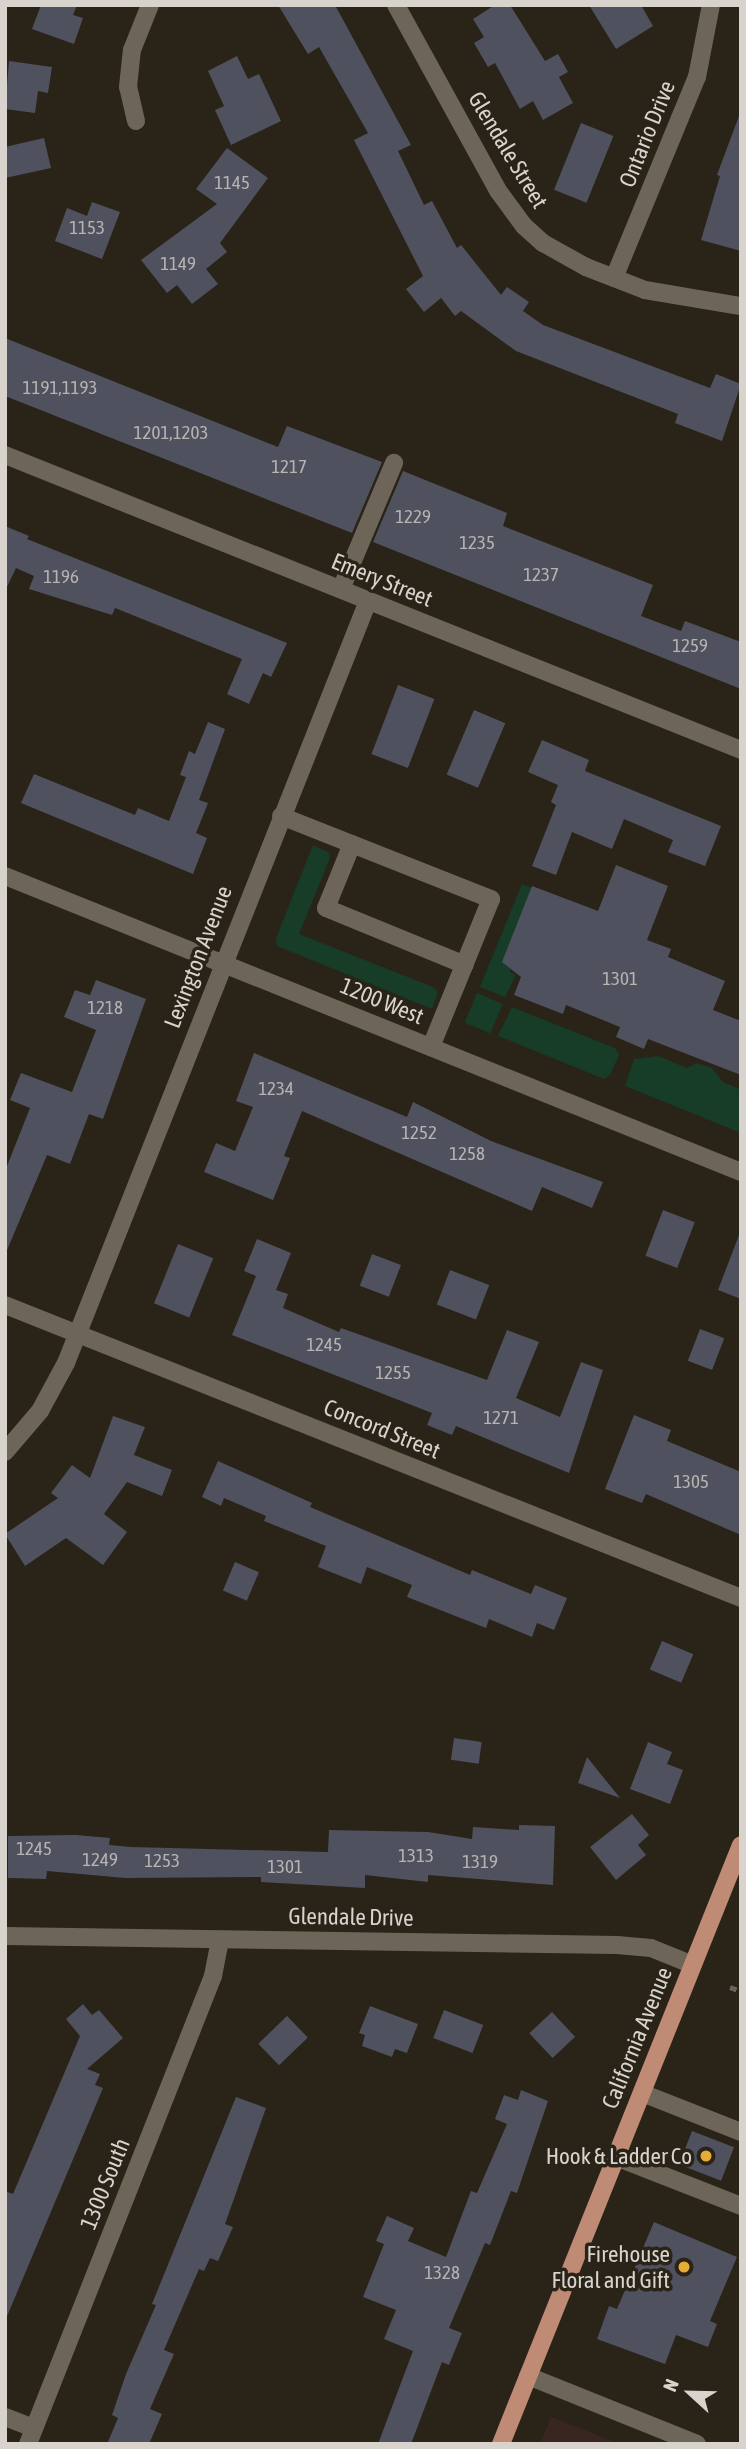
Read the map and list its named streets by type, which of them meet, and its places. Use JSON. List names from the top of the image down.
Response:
{
  "streets": {
    "main road": ["California Avenue"],
    "street": [
      "Ontario Drive",
      "Glendale Street",
      "Emery Street",
      "Lexington Avenue",
      "1200 West",
      "Concord Street",
      "Glendale Drive",
      "1300 South"
    ]
  },
  "crossings": [
    ["Ontario Drive", "Glendale Street"],
    ["Emery Street", "Lexington Avenue"],
    ["Lexington Avenue", "1200 West"],
    ["Lexington Avenue", "Concord Street"],
    ["Glendale Drive", "California Avenue"],
    ["Glendale Drive", "1300 South"]
  ],
  "places": ["Hook & Ladder Co", "Firehouse Floral and Gift"],
  "house_numbers": [
    "1145",
    "1153",
    "1149",
    "1191,1193",
    "1201,1203",
    "1217",
    "1229",
    "1235",
    "1237",
    "1196",
    "1259",
    "1301",
    "1218",
    "1234",
    "1252",
    "1258",
    "1245",
    "1255",
    "1271",
    "1305",
    "1245",
    "1313",
    "1249",
    "1253",
    "1319",
    "1301",
    "1328"
  ],
  "north": "left"
}
